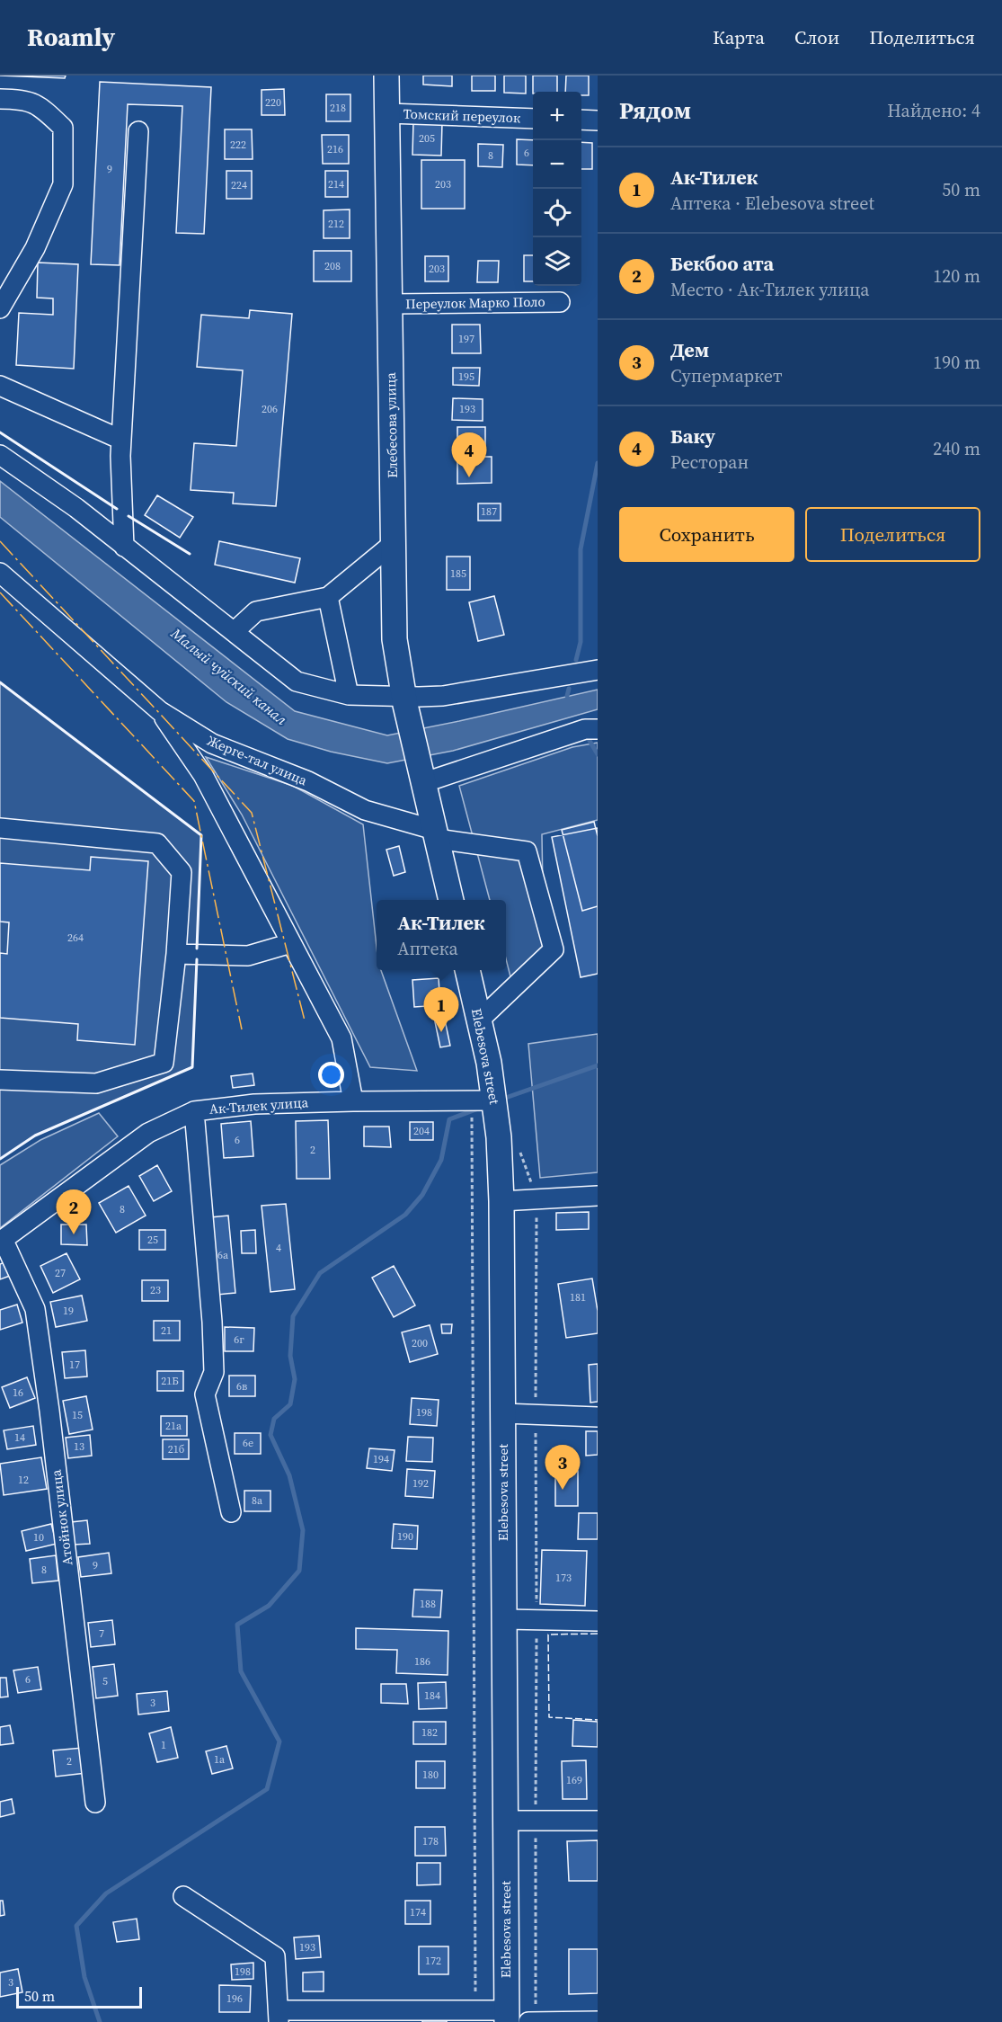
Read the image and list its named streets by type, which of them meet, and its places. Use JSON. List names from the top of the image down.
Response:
{
  "streets": {
    "main road": ["Елебесова улица", "Elebesova street"],
    "street": [
      "Томский переулок",
      "Переулок Марко Поло",
      "Жерге-тал улица",
      "Ак-Тилек улица",
      "Атойнок улица"
    ]
  },
  "crossings": [
    ["Томский переулок", "Елебесова улица"],
    ["Переулок Марко Поло", "Елебесова улица"],
    ["Жерге-тал улица", "Elebesova street"],
    ["Elebesova street", "Ак-Тилек улица"],
    ["Ак-Тилек улица", "Атойнок улица"]
  ],
  "water": ["Малый чуйский канал"],
  "house_numbers": [
    "220",
    "218",
    "205",
    "222",
    "216",
    "6",
    "8",
    "9",
    "214",
    "203",
    "224",
    "212",
    "208",
    "203",
    "197",
    "195",
    "206",
    "193",
    "187",
    "185",
    "264",
    "204",
    "6",
    "2",
    "8",
    "25",
    "4",
    "6а",
    "27",
    "23",
    "181",
    "19",
    "21",
    "6г",
    "200",
    "17",
    "21Б",
    "6в",
    "16",
    "198",
    "15",
    "21а",
    "14",
    "6е",
    "13",
    "21б",
    "194",
    "12",
    "192",
    "8а",
    "190",
    "10",
    "9",
    "8",
    "173",
    "188",
    "7",
    "186",
    "6",
    "5",
    "184",
    "3",
    "182",
    "1",
    "1а",
    "2",
    "180",
    "169",
    "178",
    "174",
    "193",
    "172",
    "198",
    "3",
    "196"
  ],
  "scale_bar": "50 m",
  "page": {
    "header": "Roamly",
    "nav": ["Карта", "Слои", "Поделиться"],
    "heading": ["Рядом", "Найдено: 4"],
    "map_buttons": ["+", "−"],
    "list": [
      {
        "mark": "1",
        "name": "Ак-Тилек",
        "note": "Аптека · Elebesova street",
        "value": "50 m"
      },
      {
        "mark": "2",
        "name": "Бекбоо ата",
        "note": "Место · Ак-Тилек улица",
        "value": "120 m"
      },
      {
        "mark": "3",
        "name": "Дем",
        "note": "Супермаркет",
        "value": "190 m"
      },
      {
        "mark": "4",
        "name": "Баку",
        "note": "Ресторан",
        "value": "240 m"
      }
    ],
    "pins": [
      "4",
      "1",
      "2",
      "3"
    ],
    "buttons": ["Сохранить", "Поделиться"],
    "popup": ["Ак-Тилек", "Аптека"],
    "scale": "50 m"
  }
}
